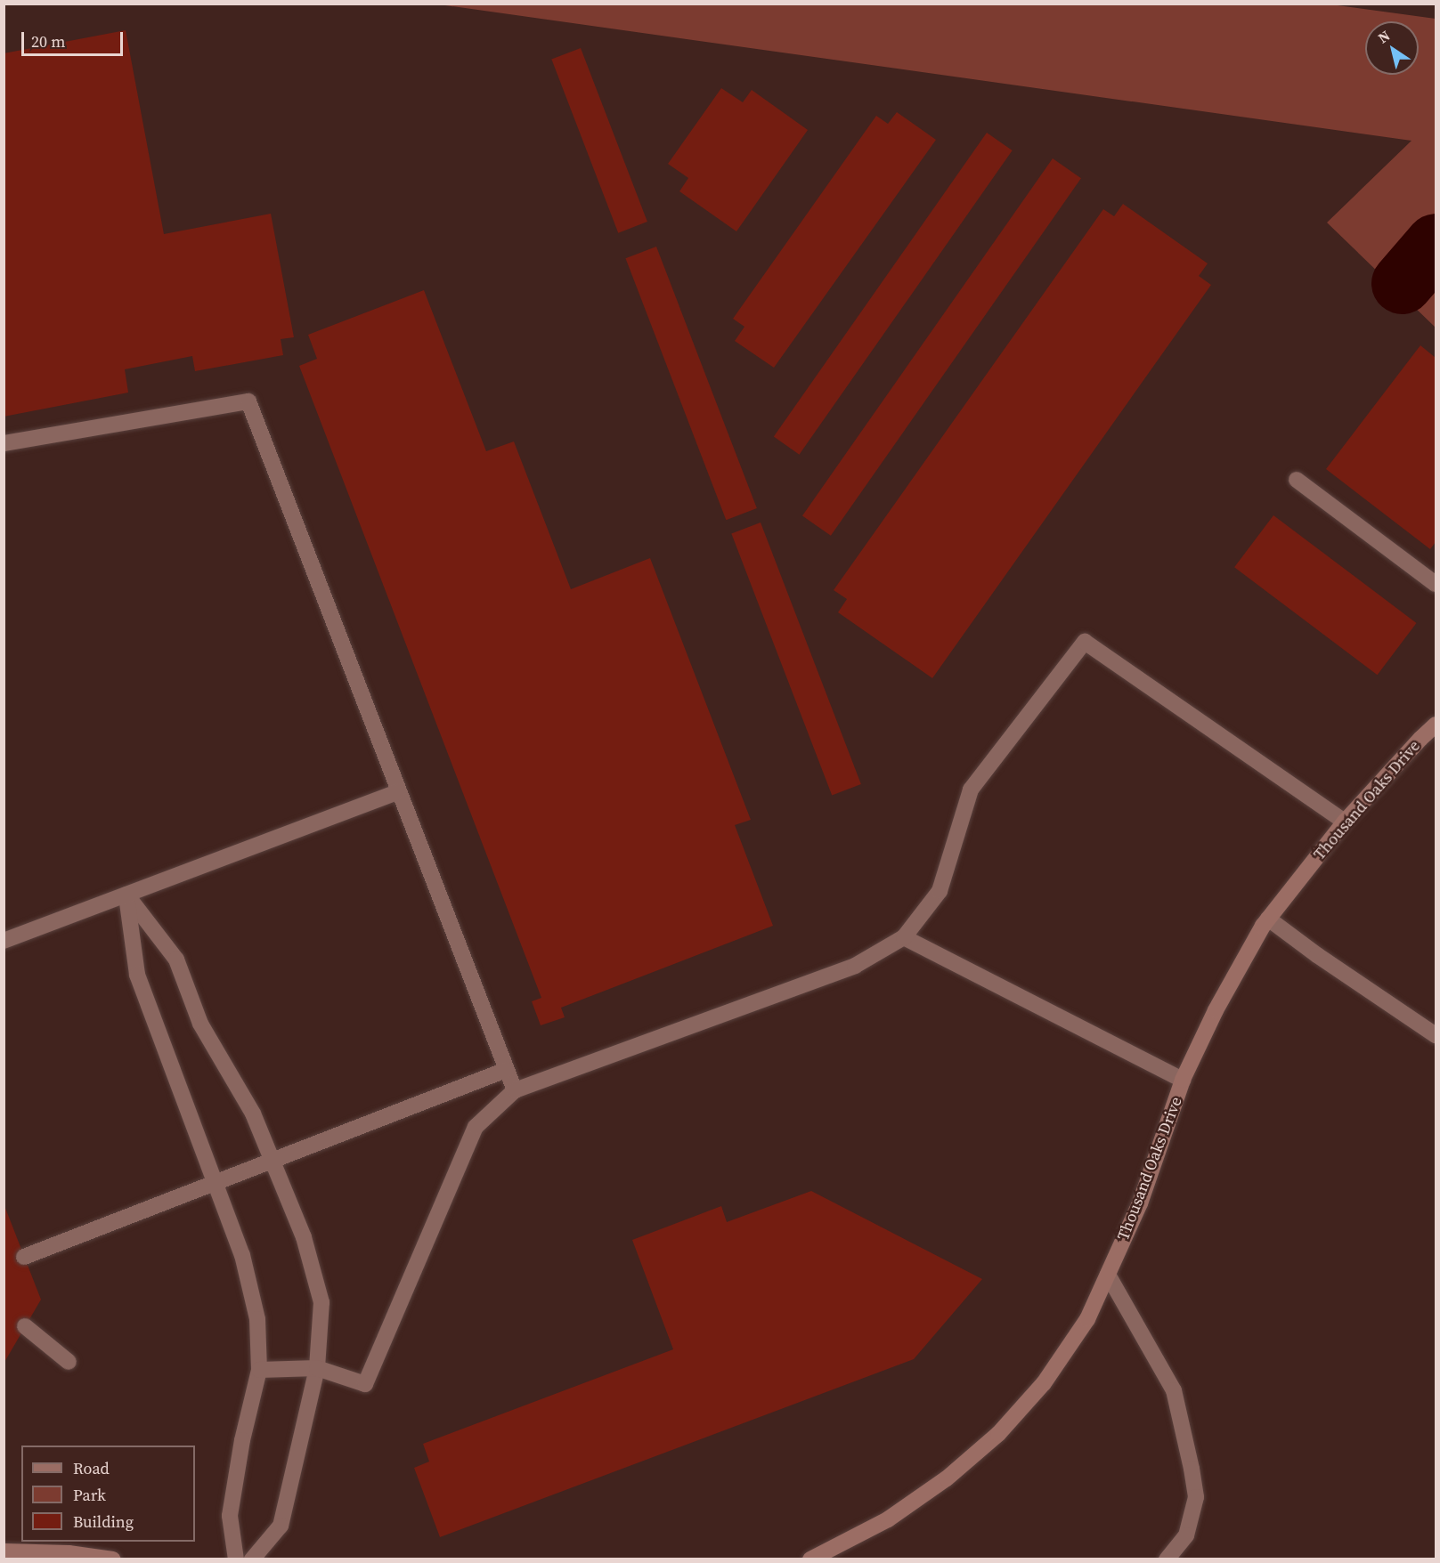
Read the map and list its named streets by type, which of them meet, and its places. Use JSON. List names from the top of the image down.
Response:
{
  "streets": {
    "main road": ["Thousand Oaks Drive"]
  },
  "legend": ["Road", "Park", "Building"],
  "scale_bar": "20 m",
  "north": "top left"
}
